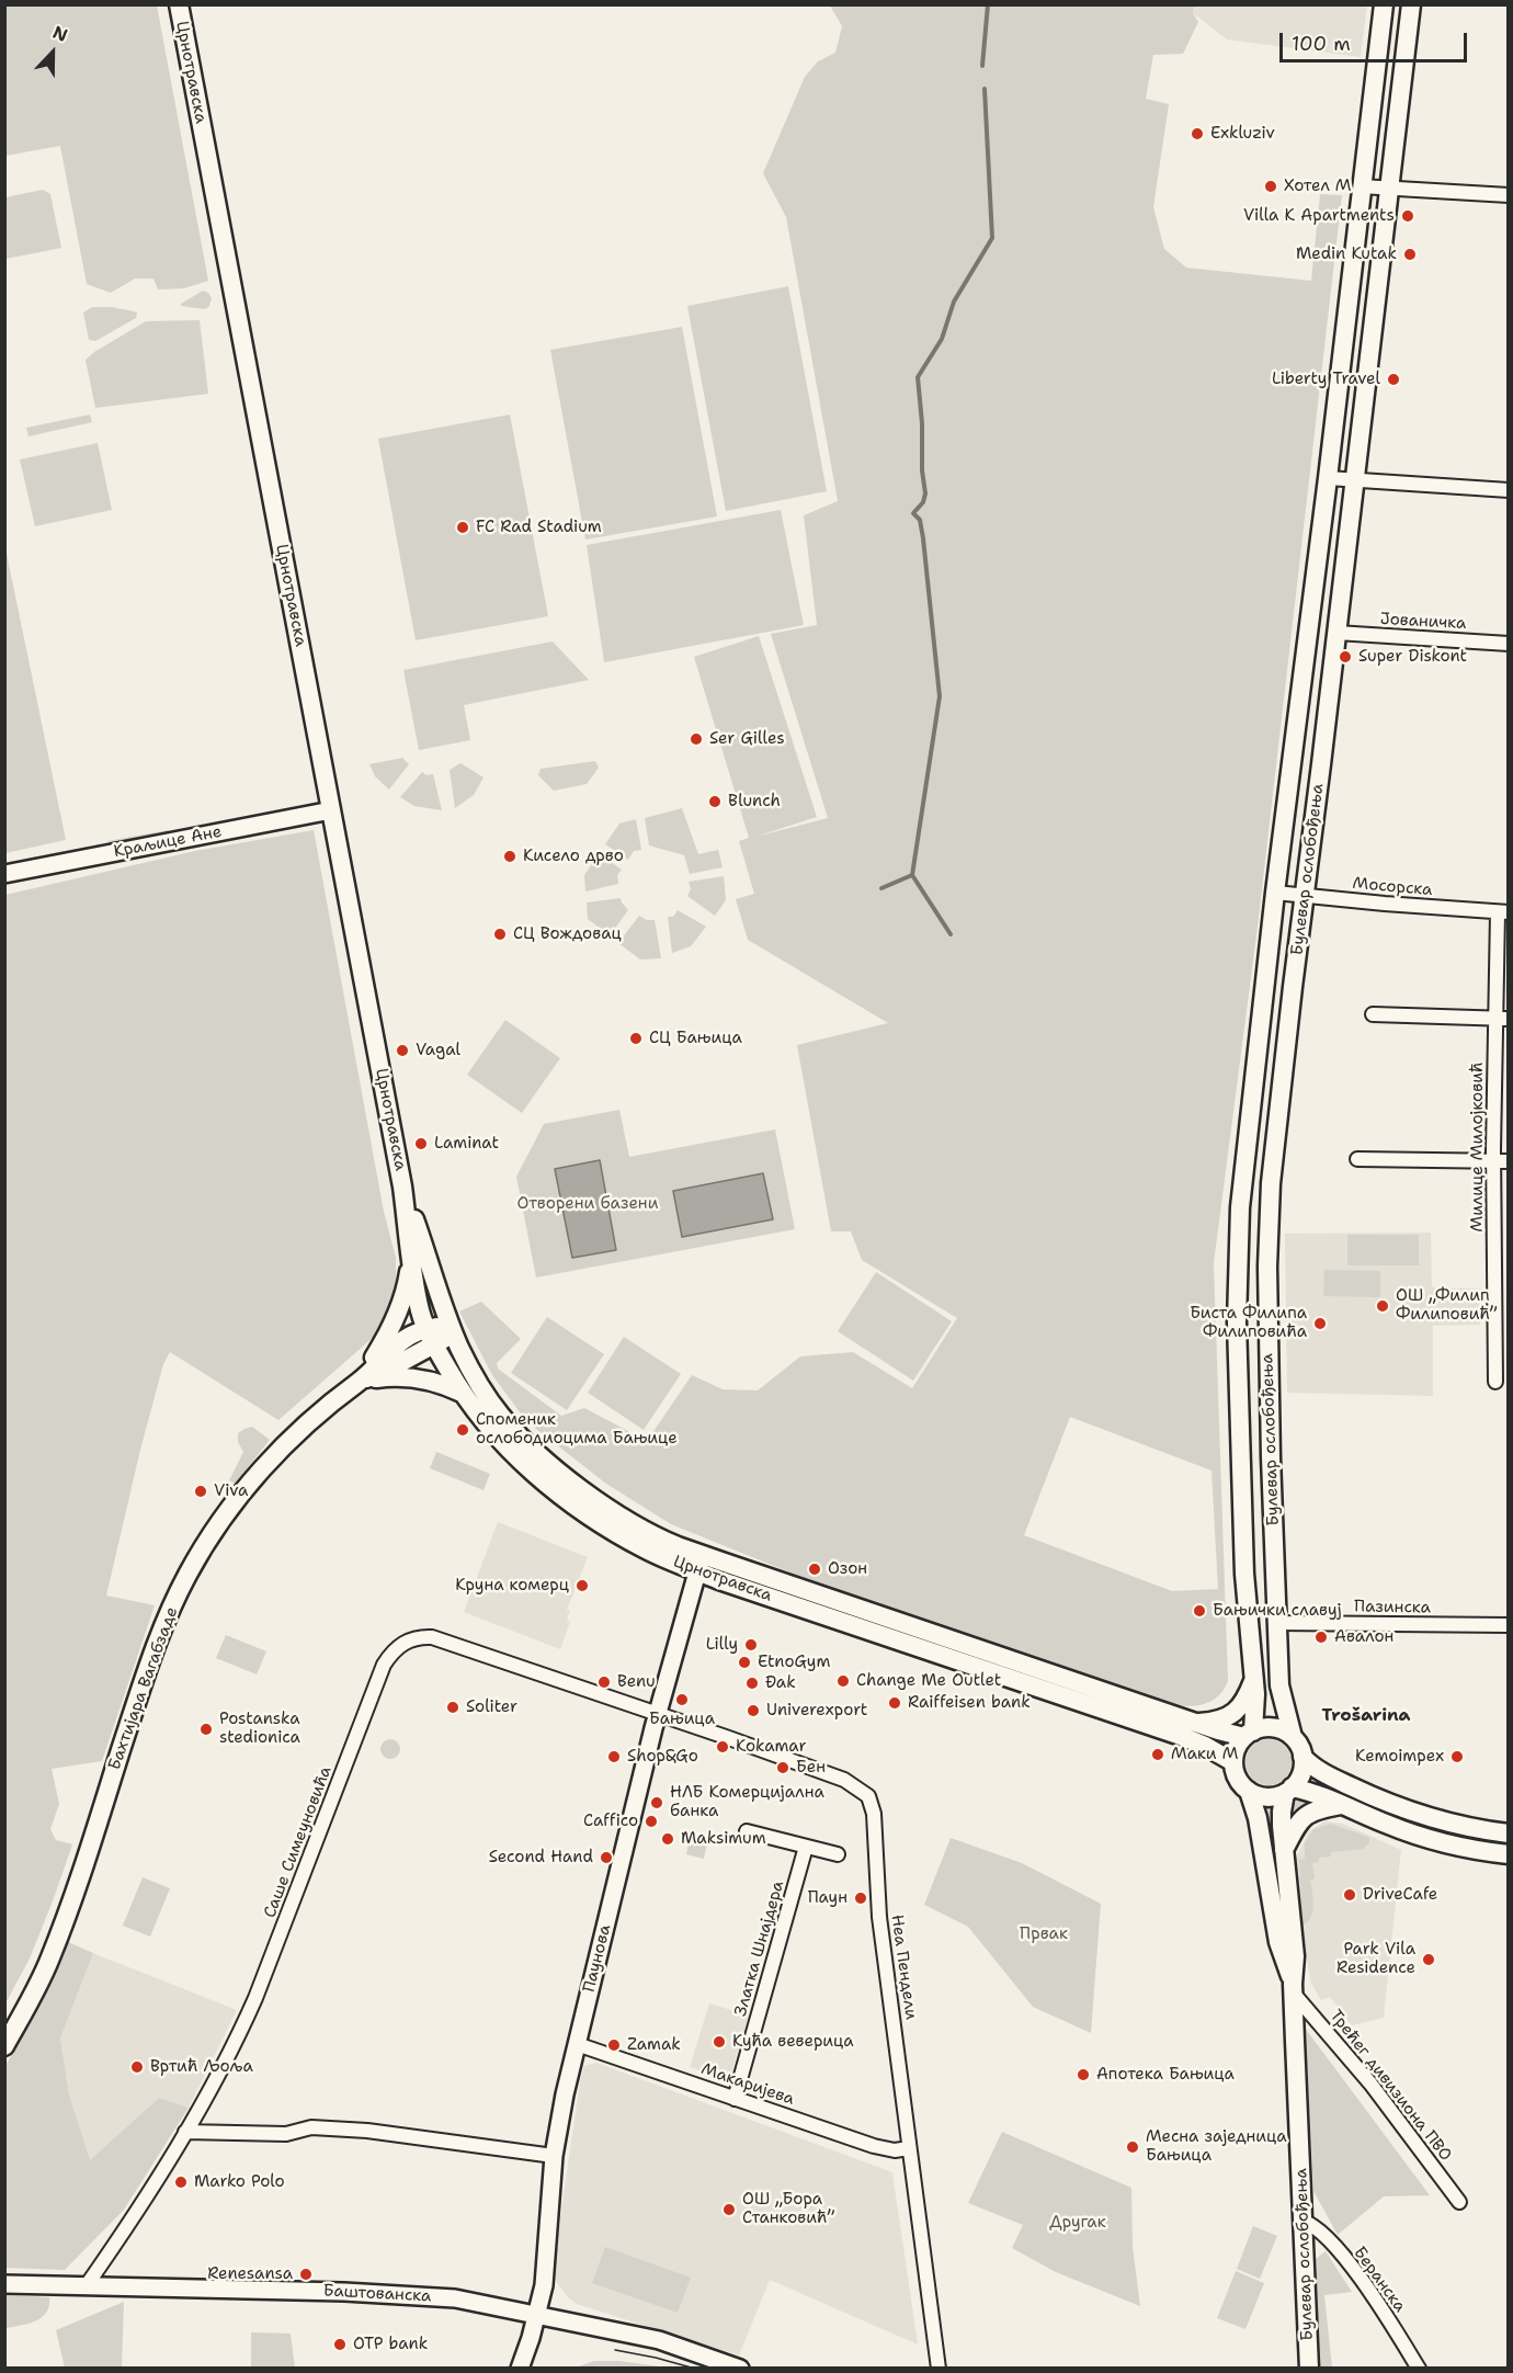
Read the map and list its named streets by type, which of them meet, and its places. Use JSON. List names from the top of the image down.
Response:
{
  "streets": {
    "main road": ["Црнотравска", "Булевар ослобођења", "Бахтијара Вагабзаде"],
    "street": [
      "Јованичка",
      "Краљице Ане",
      "Мосорска",
      "Милице Милојковић",
      "Пазинска",
      "Саше Симеуновића",
      "Златка Шнајдера",
      "Паунова",
      "Неа Пендели",
      "Макаријева",
      "Трећег дивизиона ПВО",
      "Беранска",
      "Баштованска"
    ]
  },
  "crossings": [
    ["Црнотравска", "Краљице Ане"],
    ["Црнотравска", "Булевар ослобођења"],
    ["Црнотравска", "Бахтијара Вагабзаде"],
    ["Црнотравска", "Паунова"],
    ["Јованичка", "Булевар ослобођења"],
    ["Булевар ослобођења", "Мосорска"],
    ["Булевар ослобођења", "Пазинска"],
    ["Булевар ослобођења", "Трећег дивизиона ПВО"],
    ["Булевар ослобођења", "Беранска"],
    ["Мосорска", "Милице Милојковић"],
    ["Саше Симеуновића", "Паунова"],
    ["Саше Симеуновића", "Неа Пендели"],
    ["Саше Симеуновића", "Баштованска"],
    ["Златка Шнајдера", "Макаријева"],
    ["Паунова", "Неа Пендели"],
    ["Паунова", "Макаријева"],
    ["Паунова", "Баштованска"],
    ["Неа Пендели", "Макаријева"]
  ],
  "districts": ["Trošarina"],
  "parks": ["Отворени базени", "Првак", "Другак"],
  "places": [
    "Exkluziv",
    "Хотел М",
    "Villa K Apartments",
    "Medin Kutak",
    "Liberty Travel",
    "FC Rad Stadium",
    "Super Diskont",
    "Ser Gilles",
    "Blunch",
    "Кисело дрво",
    "СЦ Вождовац",
    "СЦ Бањица",
    "Vagal",
    "Laminat",
    "ОШ „Филип Филиповић”",
    "Биста Филипа Филиповића",
    "Споменик ослободиоцима Бањице",
    "Viva",
    "Озон",
    "Круна комерц",
    "Бањички славуј",
    "Авалон",
    "Lilly",
    "EtnoGym",
    "Change Me Outlet",
    "Benu",
    "Đak",
    "Бањица",
    "Raiffeisen bank",
    "Soliter",
    "Univerexport",
    "Postanska stedionica",
    "Kokamar",
    "Маки М",
    "Shop&Go",
    "Kemoimpex",
    "Бен",
    "НЛБ Комерцијална банка",
    "Caffico",
    "Maksimum",
    "Second Hand",
    "DriveCafe",
    "Паун",
    "Park Vila Residence",
    "Кућа веверица",
    "Zamak",
    "Вртић Љоља",
    "Апотека Бањица",
    "Месна заједница Бањица",
    "Marko Polo",
    "ОШ „Бора Станковић”",
    "Renesansa",
    "OTP bank"
  ],
  "scale_bar": "100 m",
  "north": "top"
}
